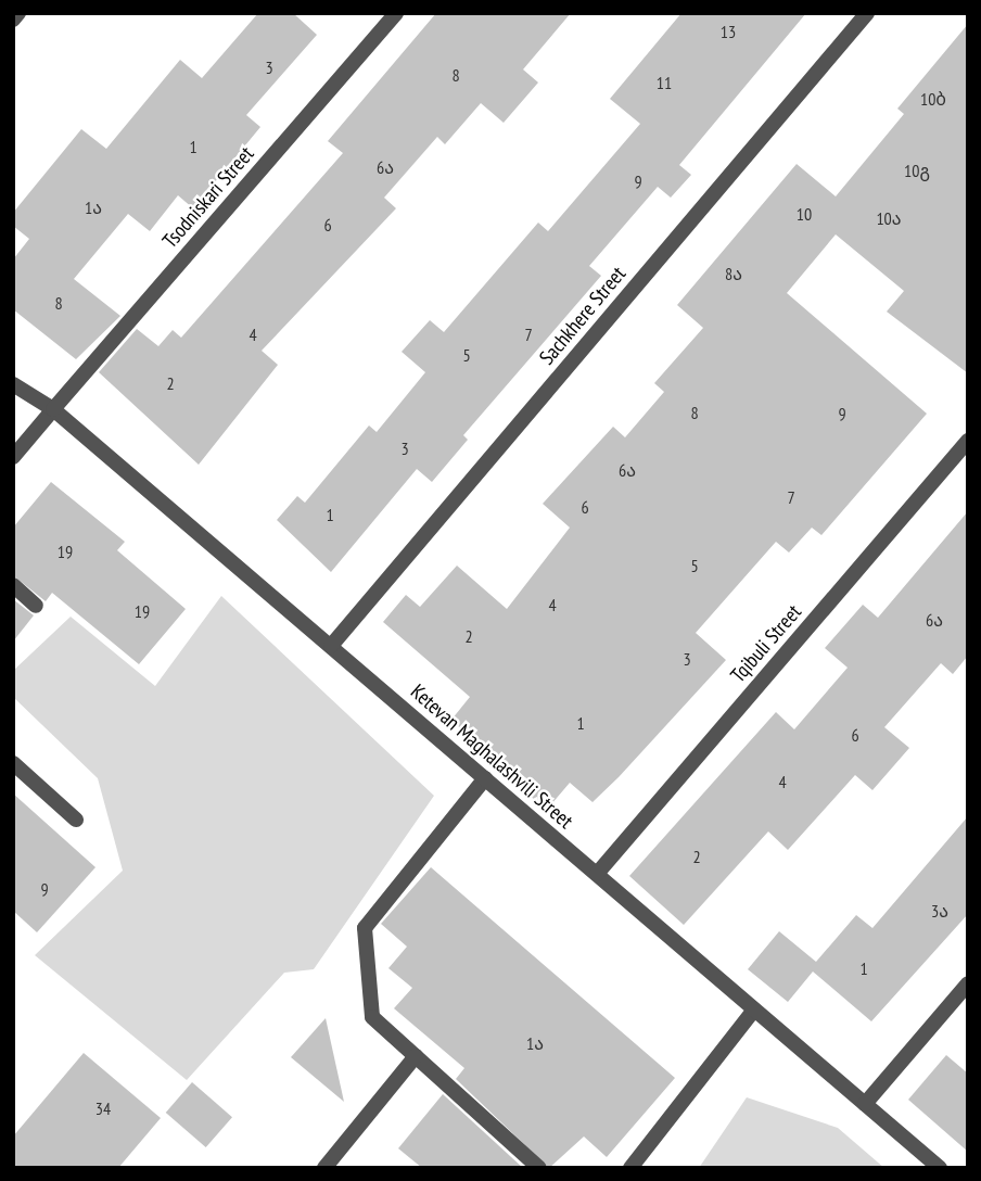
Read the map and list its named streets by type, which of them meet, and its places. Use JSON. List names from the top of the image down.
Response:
{
  "streets": {
    "street": [
      "Tsodniskari Street",
      "Sachkhere Street",
      "Tqibuli Street",
      "Ketevan Maghalashvili Street"
    ]
  },
  "crossings": [
    ["Tsodniskari Street", "Ketevan Maghalashvili Street"],
    ["Sachkhere Street", "Ketevan Maghalashvili Street"],
    ["Tqibuli Street", "Ketevan Maghalashvili Street"]
  ],
  "house_numbers": [
    "13",
    "3",
    "8",
    "11",
    "10ბ",
    "1",
    "6ა",
    "10გ",
    "9",
    "1ა",
    "10",
    "10ა",
    "6",
    "8ა",
    "8",
    "4",
    "7",
    "5",
    "2",
    "8",
    "9",
    "3",
    "6ა",
    "7",
    "6",
    "1",
    "19",
    "5",
    "4",
    "19",
    "6ა",
    "2",
    "3",
    "1",
    "6",
    "4",
    "2",
    "9",
    "3ა",
    "1",
    "1ა",
    "34"
  ]
}
